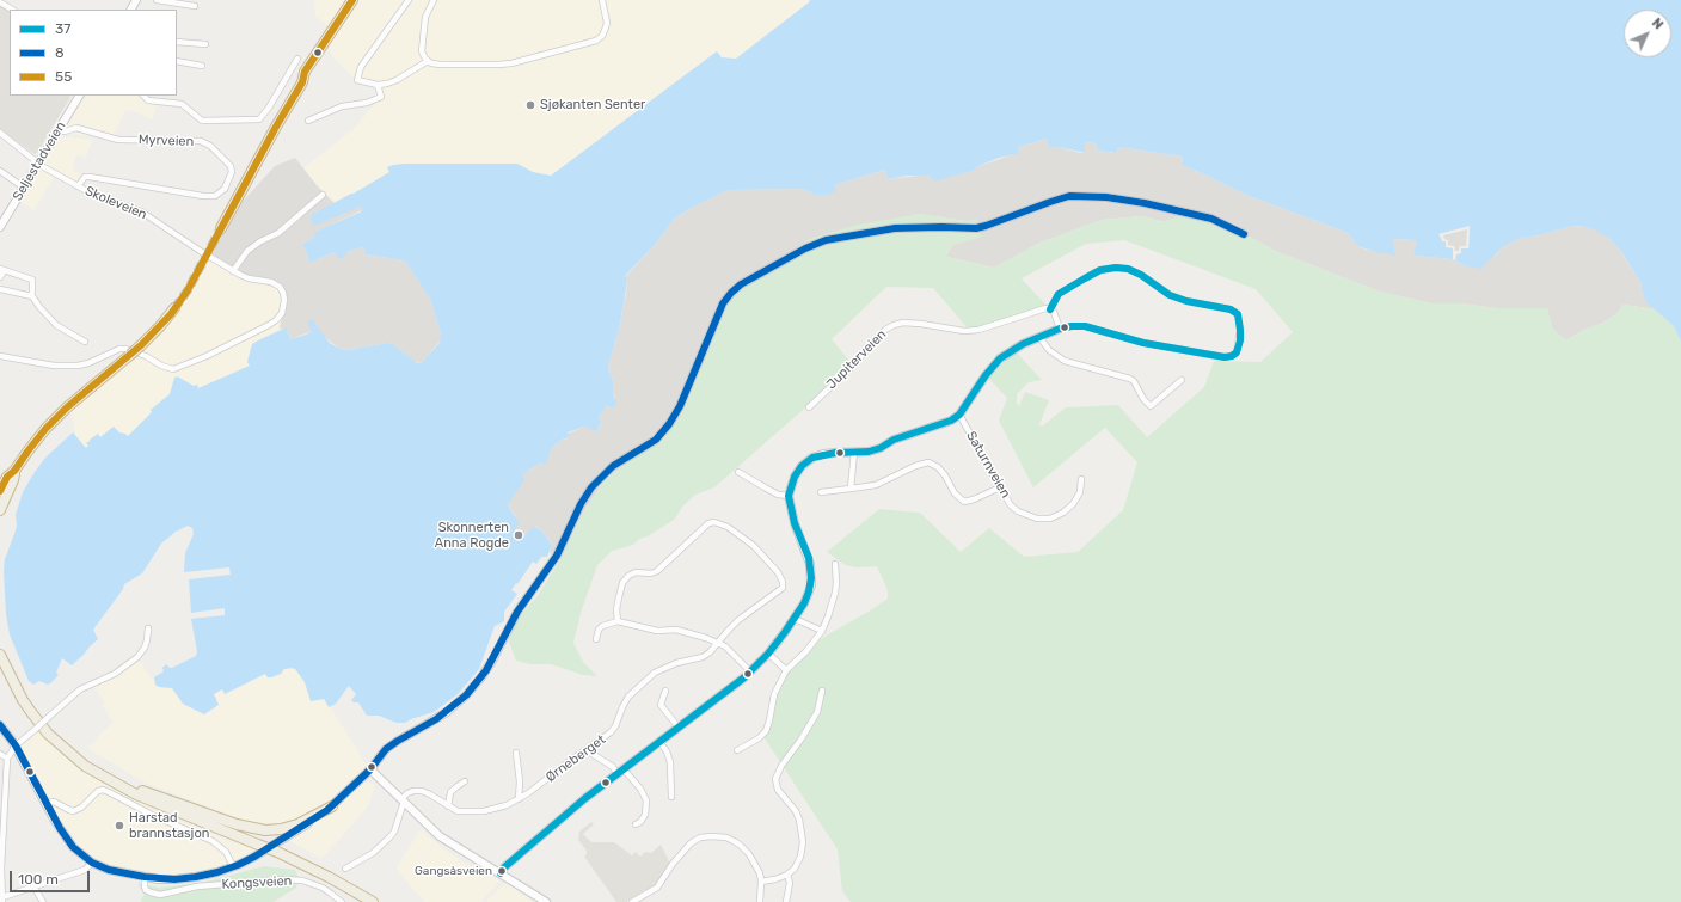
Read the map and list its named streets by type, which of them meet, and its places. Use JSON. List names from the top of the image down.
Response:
{
  "streets": {
    "highway": ["Kongsveien"],
    "main road": ["Seljestadveien"],
    "street": [
      "Myrveien",
      "Skoleveien",
      "Jupiterveien",
      "Saturnveien",
      "Ørneberget"
    ]
  },
  "crossings": [
    ["Myrveien", "Seljestadveien"],
    ["Myrveien", "Skoleveien"],
    ["Seljestadveien", "Skoleveien"]
  ],
  "places": [
    "Sjøkanten Senter",
    "Skonnerten Anna Rogde",
    "Harstad brannstasjon",
    "Gangsåsveien"
  ],
  "lines": ["transit line 55", "transit line 8", "transit line 37"],
  "legend": ["37", "8", "55"],
  "scale_bar": "100 m",
  "north": "top right"
}
